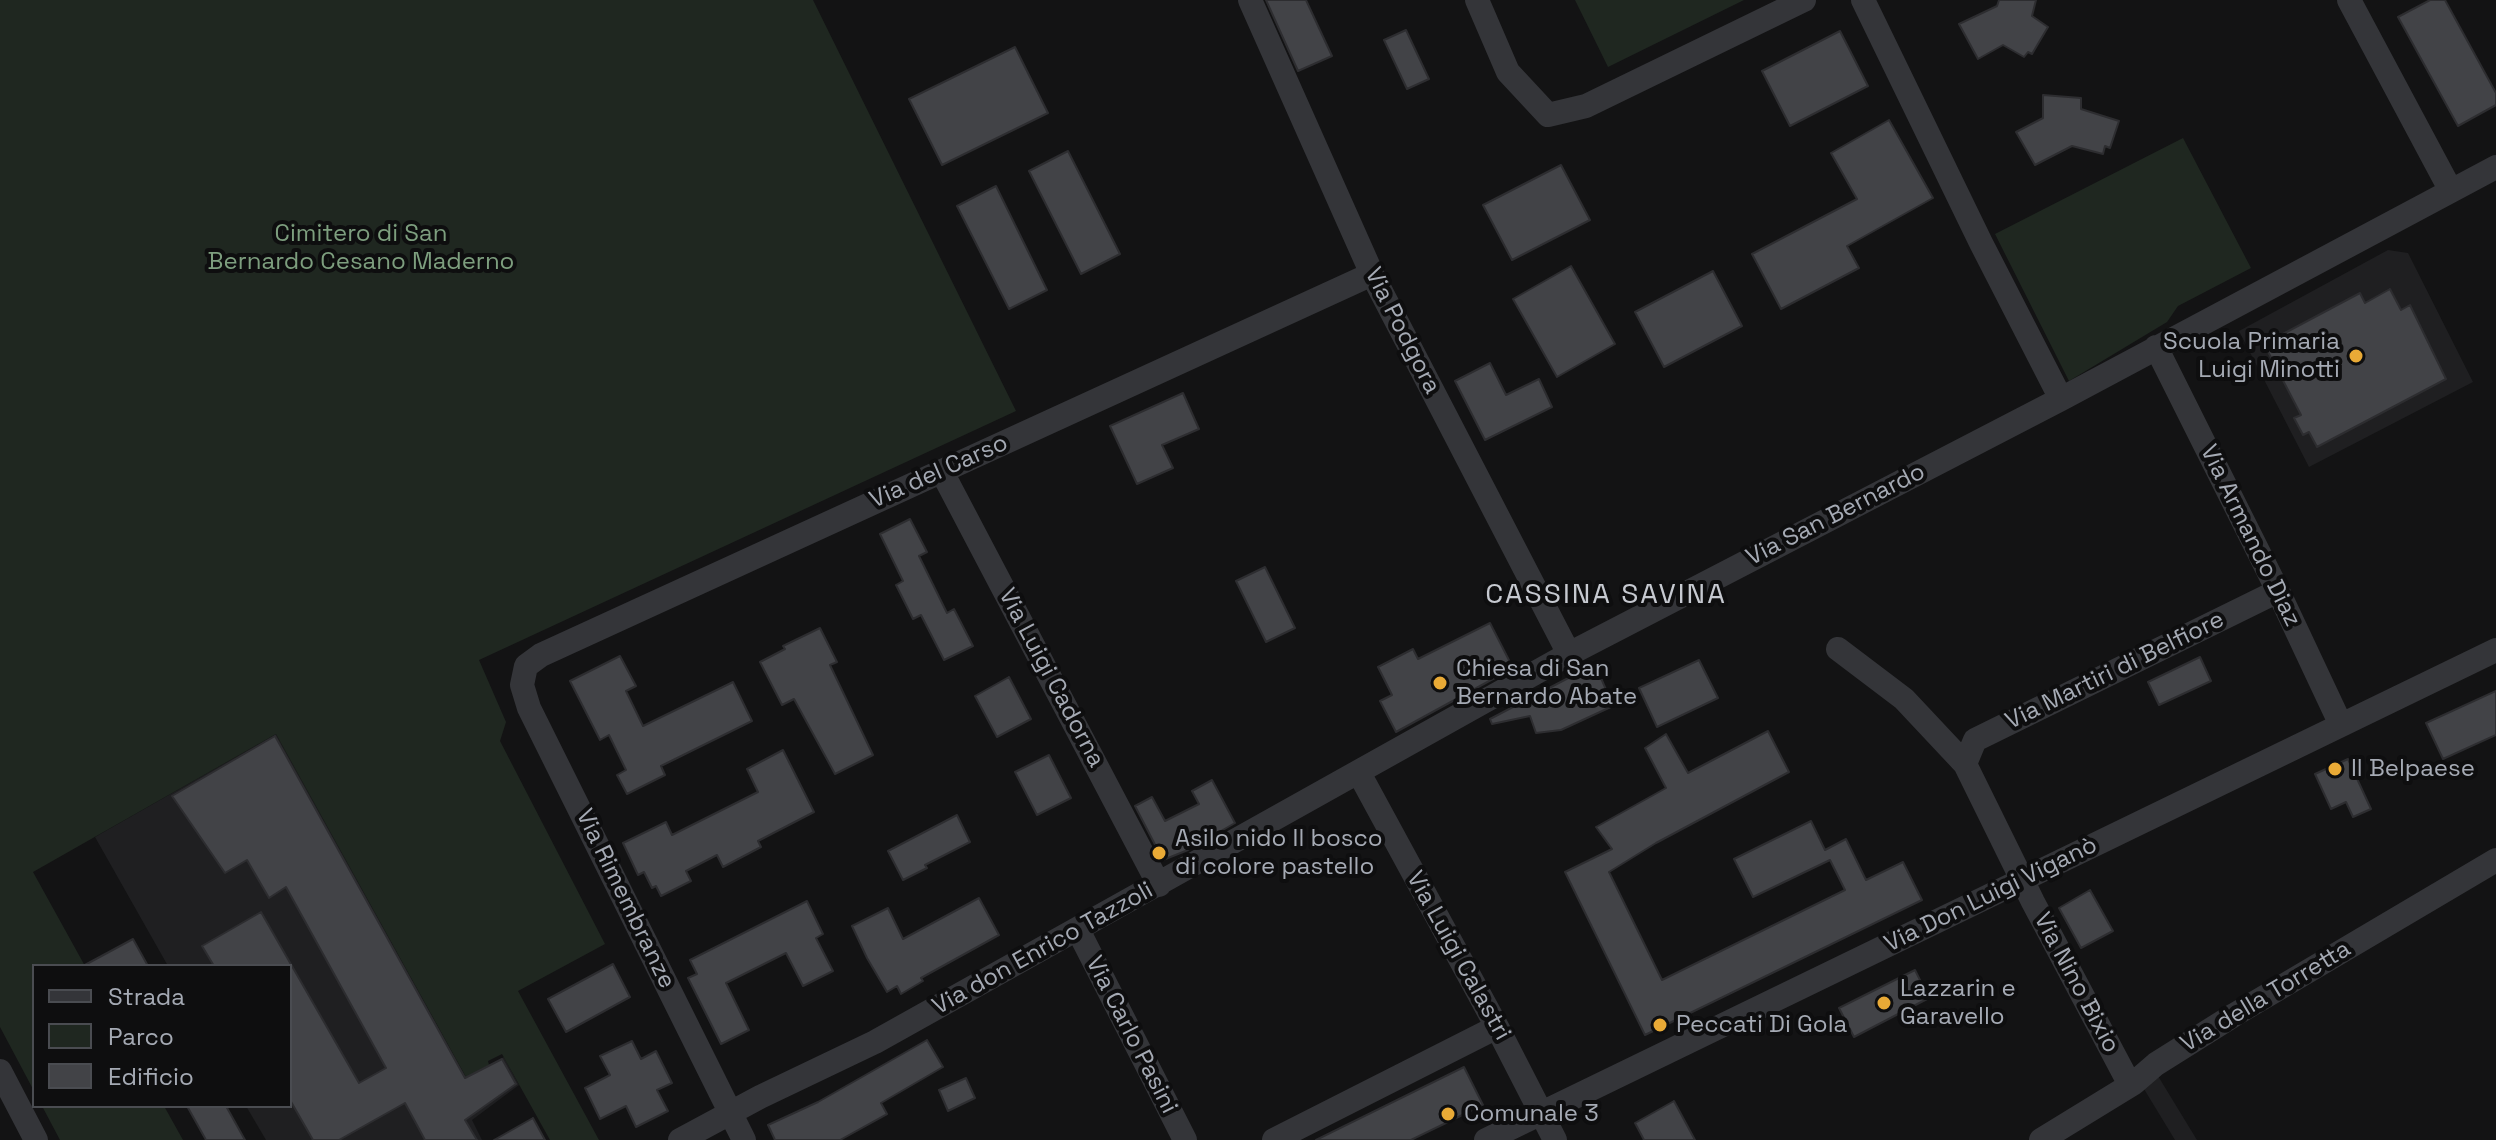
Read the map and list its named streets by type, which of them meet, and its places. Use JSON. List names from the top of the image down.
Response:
{
  "streets": {
    "street": [
      "Via Podgora",
      "Via del Carso",
      "Via San Bernardo",
      "Via Armando Diaz",
      "Via Martiri di Belfiore",
      "Via Luigi Cadorna",
      "Via Don Luigi Viganò",
      "Via Rimembranze",
      "Via don Enrico Tazzoli",
      "Via Luigi Calastri",
      "Via Nino Bixio",
      "Via della Torretta",
      "Via Carlo Pasini"
    ]
  },
  "crossings": [
    ["Via Podgora", "Via del Carso"],
    ["Via Podgora", "Via San Bernardo"],
    ["Via Podgora", "Via don Enrico Tazzoli"],
    ["Via del Carso", "Via Luigi Cadorna"],
    ["Via del Carso", "Via Rimembranze"],
    ["Via San Bernardo", "Via Armando Diaz"],
    ["Via San Bernardo", "Via don Enrico Tazzoli"],
    ["Via Armando Diaz", "Via Martiri di Belfiore"],
    ["Via Armando Diaz", "Via Don Luigi Viganò"],
    ["Via Martiri di Belfiore", "Via Nino Bixio"],
    ["Via Luigi Cadorna", "Via don Enrico Tazzoli"],
    ["Via Don Luigi Viganò", "Via Luigi Calastri"],
    ["Via Don Luigi Viganò", "Via Nino Bixio"],
    ["Via Rimembranze", "Via don Enrico Tazzoli"],
    ["Via don Enrico Tazzoli", "Via Luigi Calastri"],
    ["Via don Enrico Tazzoli", "Via Carlo Pasini"],
    ["Via Nino Bixio", "Via della Torretta"]
  ],
  "districts": ["CASSINA SAVINA"],
  "parks": ["Cimitero di San Bernardo Cesano Maderno"],
  "places": [
    "Scuola Primaria Luigi Minotti",
    "Chiesa di San Bernardo Abate",
    "Il Belpaese",
    "Asilo nido Il bosco di colore pastello",
    "Lazzarin e Garavello",
    "Peccati Di Gola",
    "Comunale 3"
  ],
  "legend": ["Strada", "Parco", "Edificio"]
}
